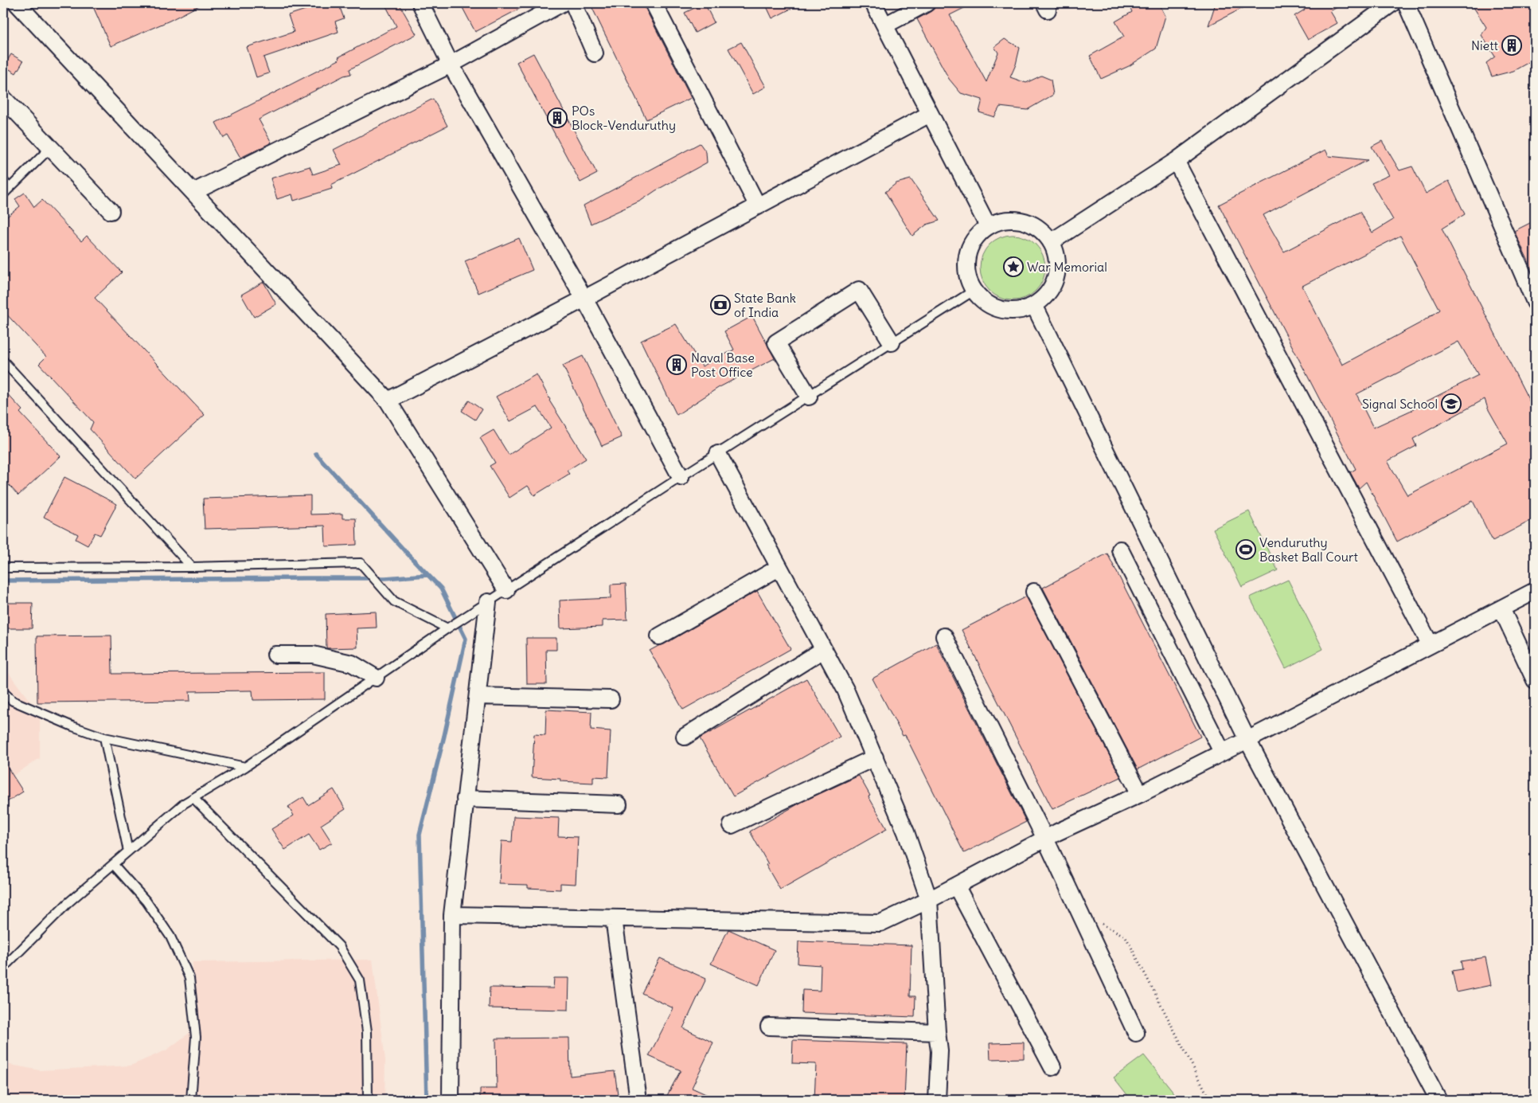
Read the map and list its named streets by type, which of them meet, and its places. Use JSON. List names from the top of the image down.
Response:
{
  "places": {
    "building": ["Niett", "POs Block-Venduruthy", "Naval Base Post Office"],
    "place": ["War Memorial"],
    "bank": ["State Bank of India"],
    "school or university": ["Signal School"],
    "sports": ["Venduruthy Basket Ball Court"]
  }
}
